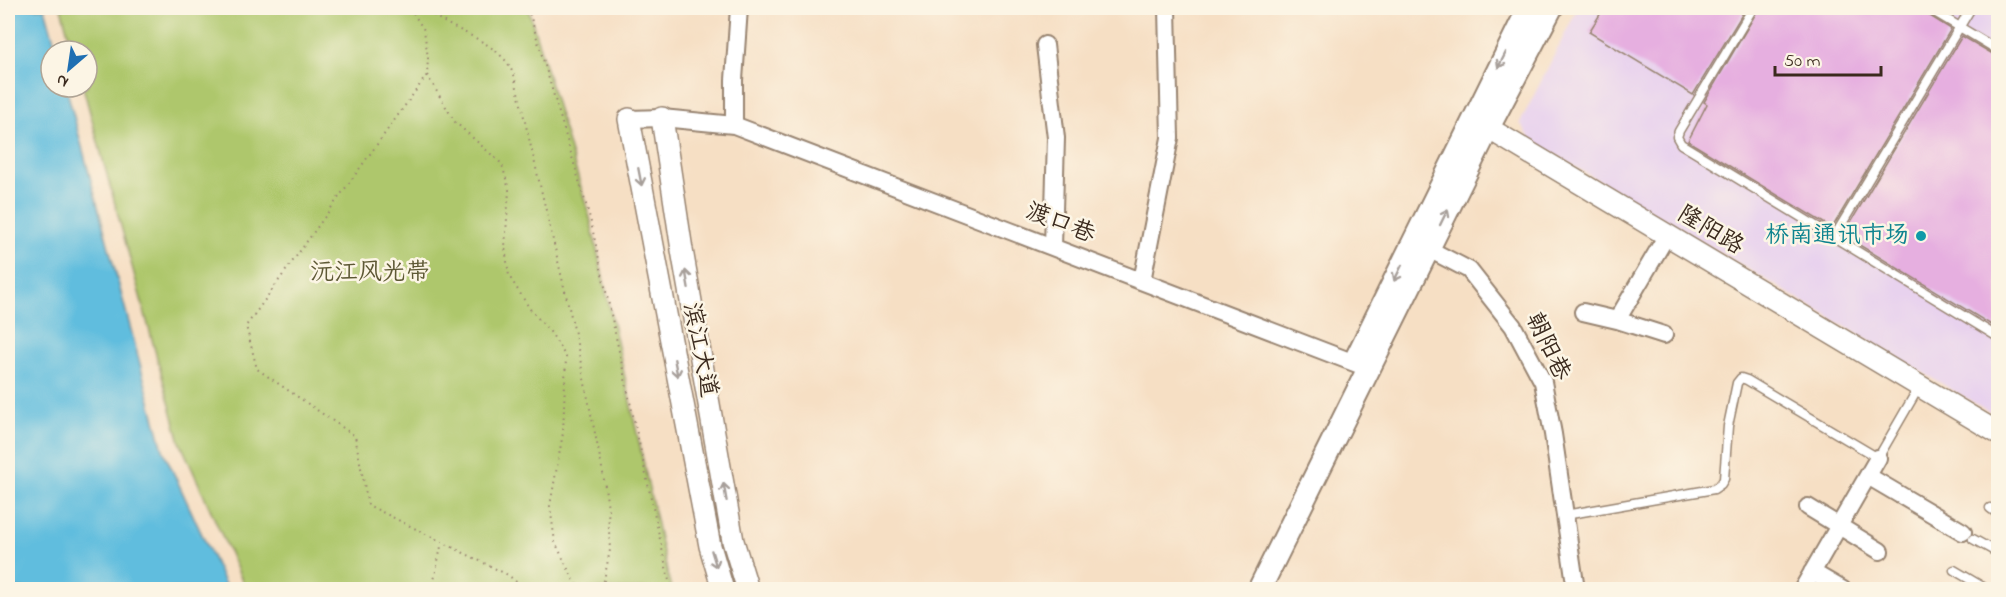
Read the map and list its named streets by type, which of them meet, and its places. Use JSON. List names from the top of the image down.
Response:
{
  "streets": {
    "street": [
      "渡口巷",
      "隆阳路",
      "朝阳巷",
      "滨江大道"
    ]
  },
  "crossings": [
    ["渡口巷", "滨江大道"]
  ],
  "parks": ["沅江风光带"],
  "places": ["桥南通讯市场"],
  "scale_bar": "50 m",
  "north": "bottom left"
}
